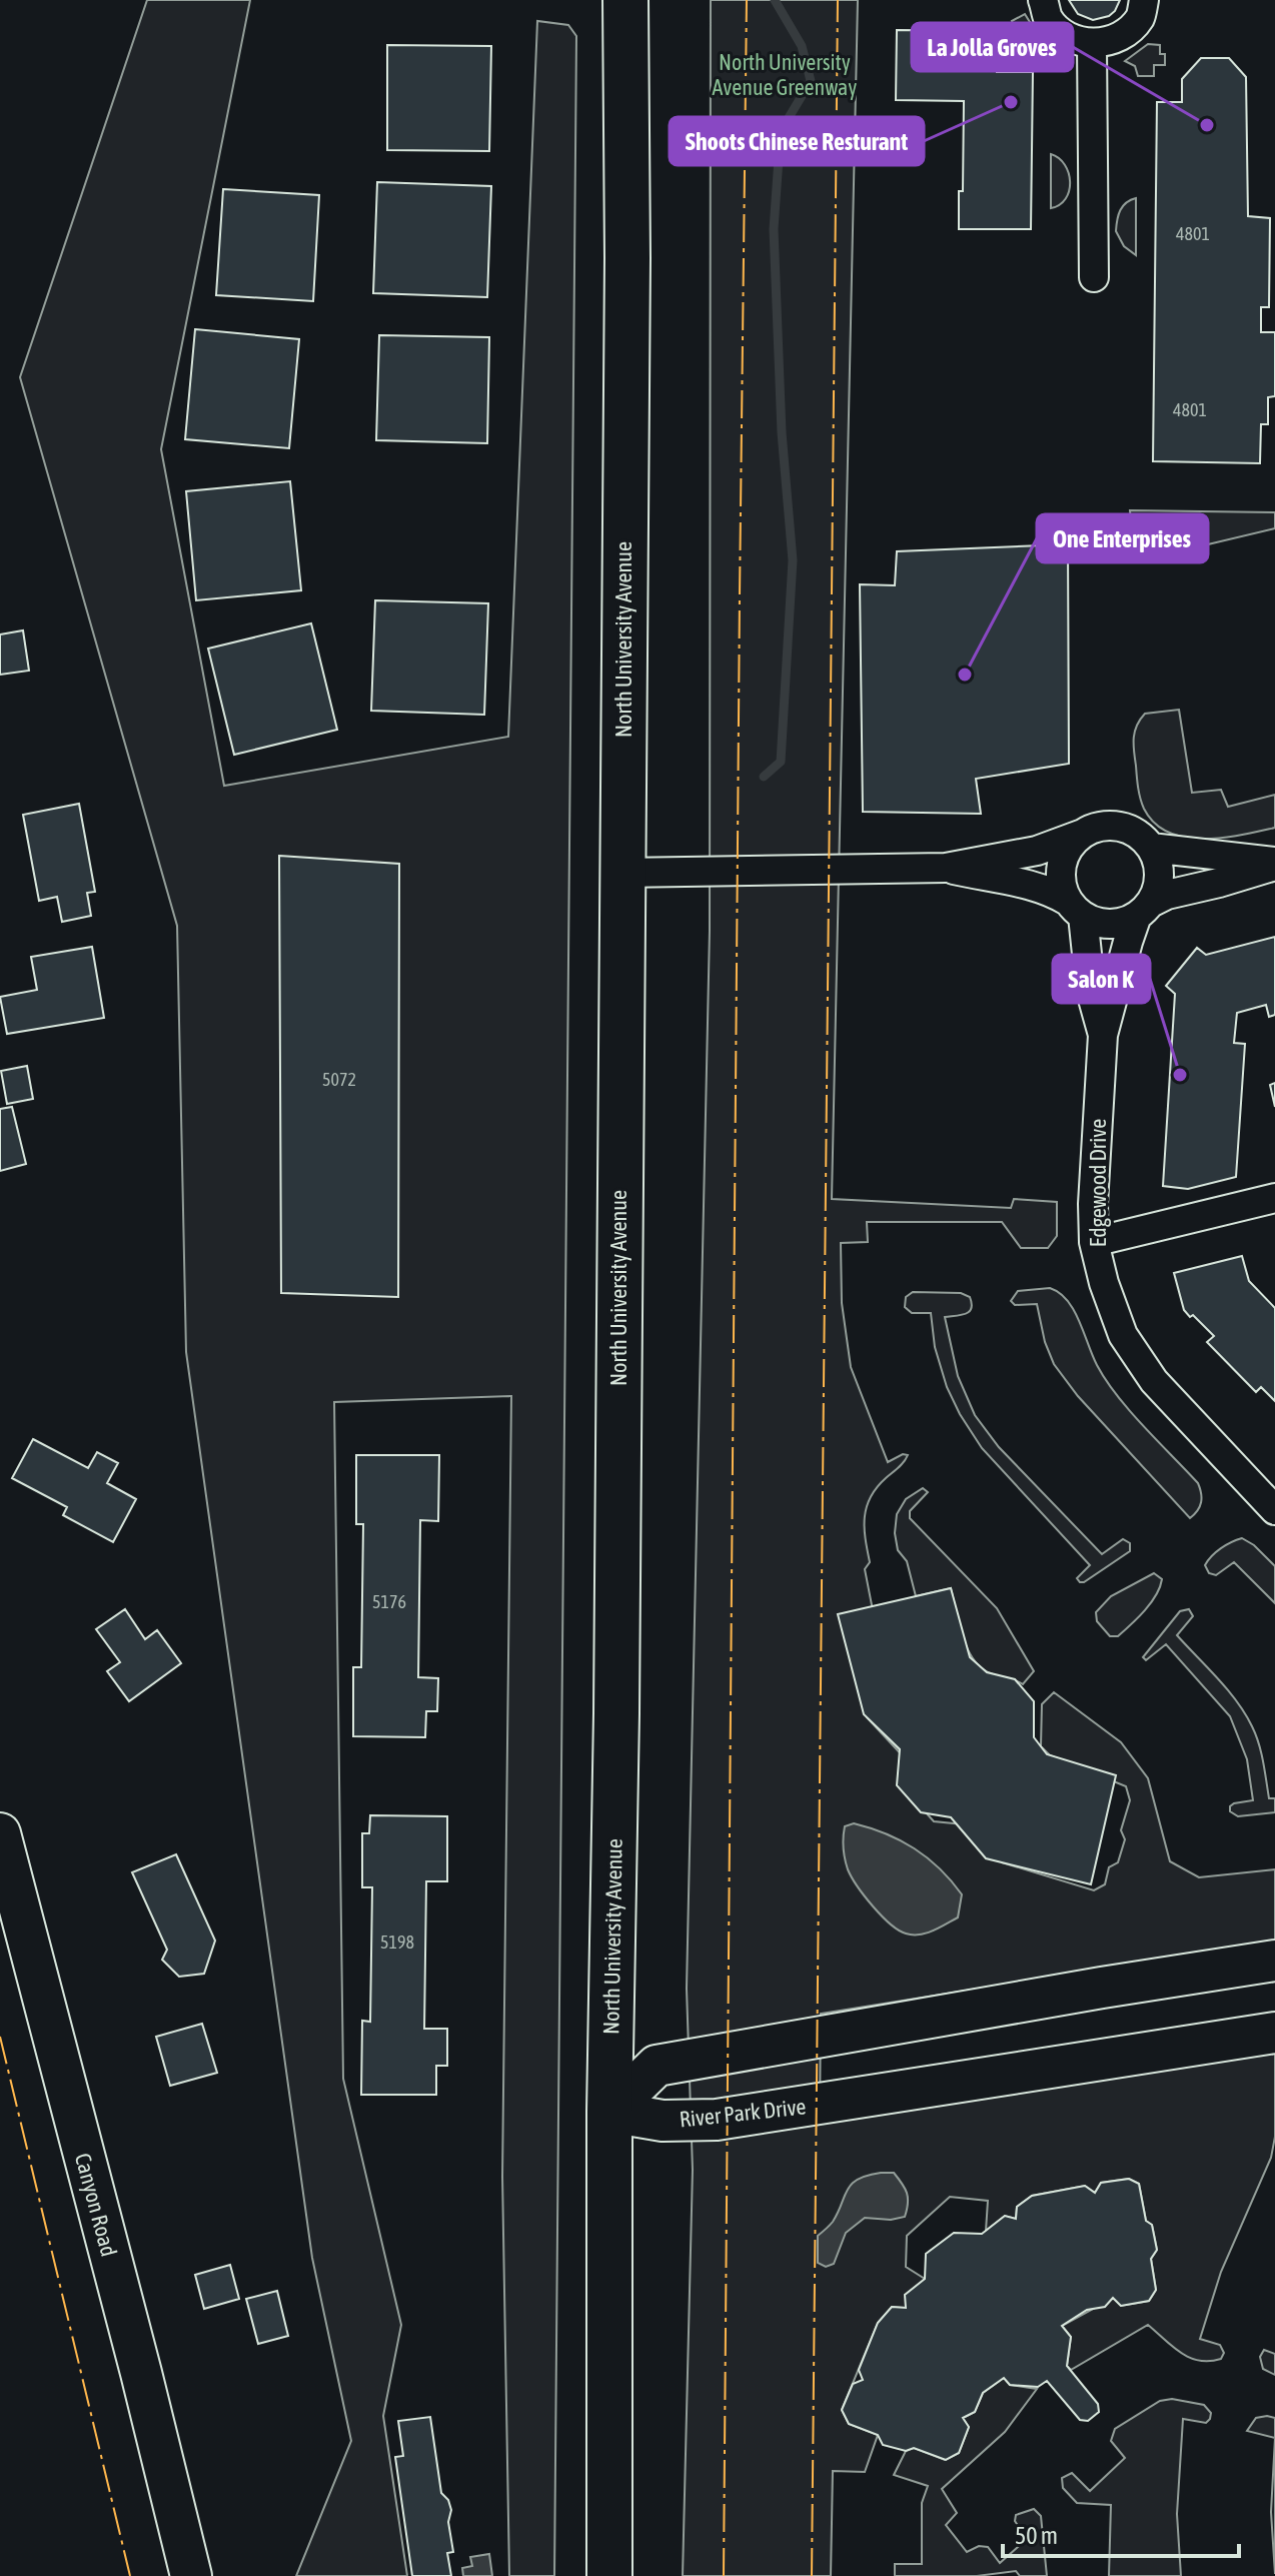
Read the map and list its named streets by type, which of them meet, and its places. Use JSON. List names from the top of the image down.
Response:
{
  "streets": {
    "highway": ["North University Avenue"],
    "street": ["Edgewood Drive", "River Park Drive", "Canyon Road"]
  },
  "crossings": [
    ["North University Avenue", "River Park Drive"]
  ],
  "parks": ["North University Avenue Greenway"],
  "places": [
    "Shoots Chinese Resturant",
    "La Jolla Groves",
    "One Enterprises",
    "Salon K"
  ],
  "house_numbers": [
    "4801",
    "4801",
    "5072",
    "5176",
    "5198"
  ],
  "scale_bar": "50 m"
}
